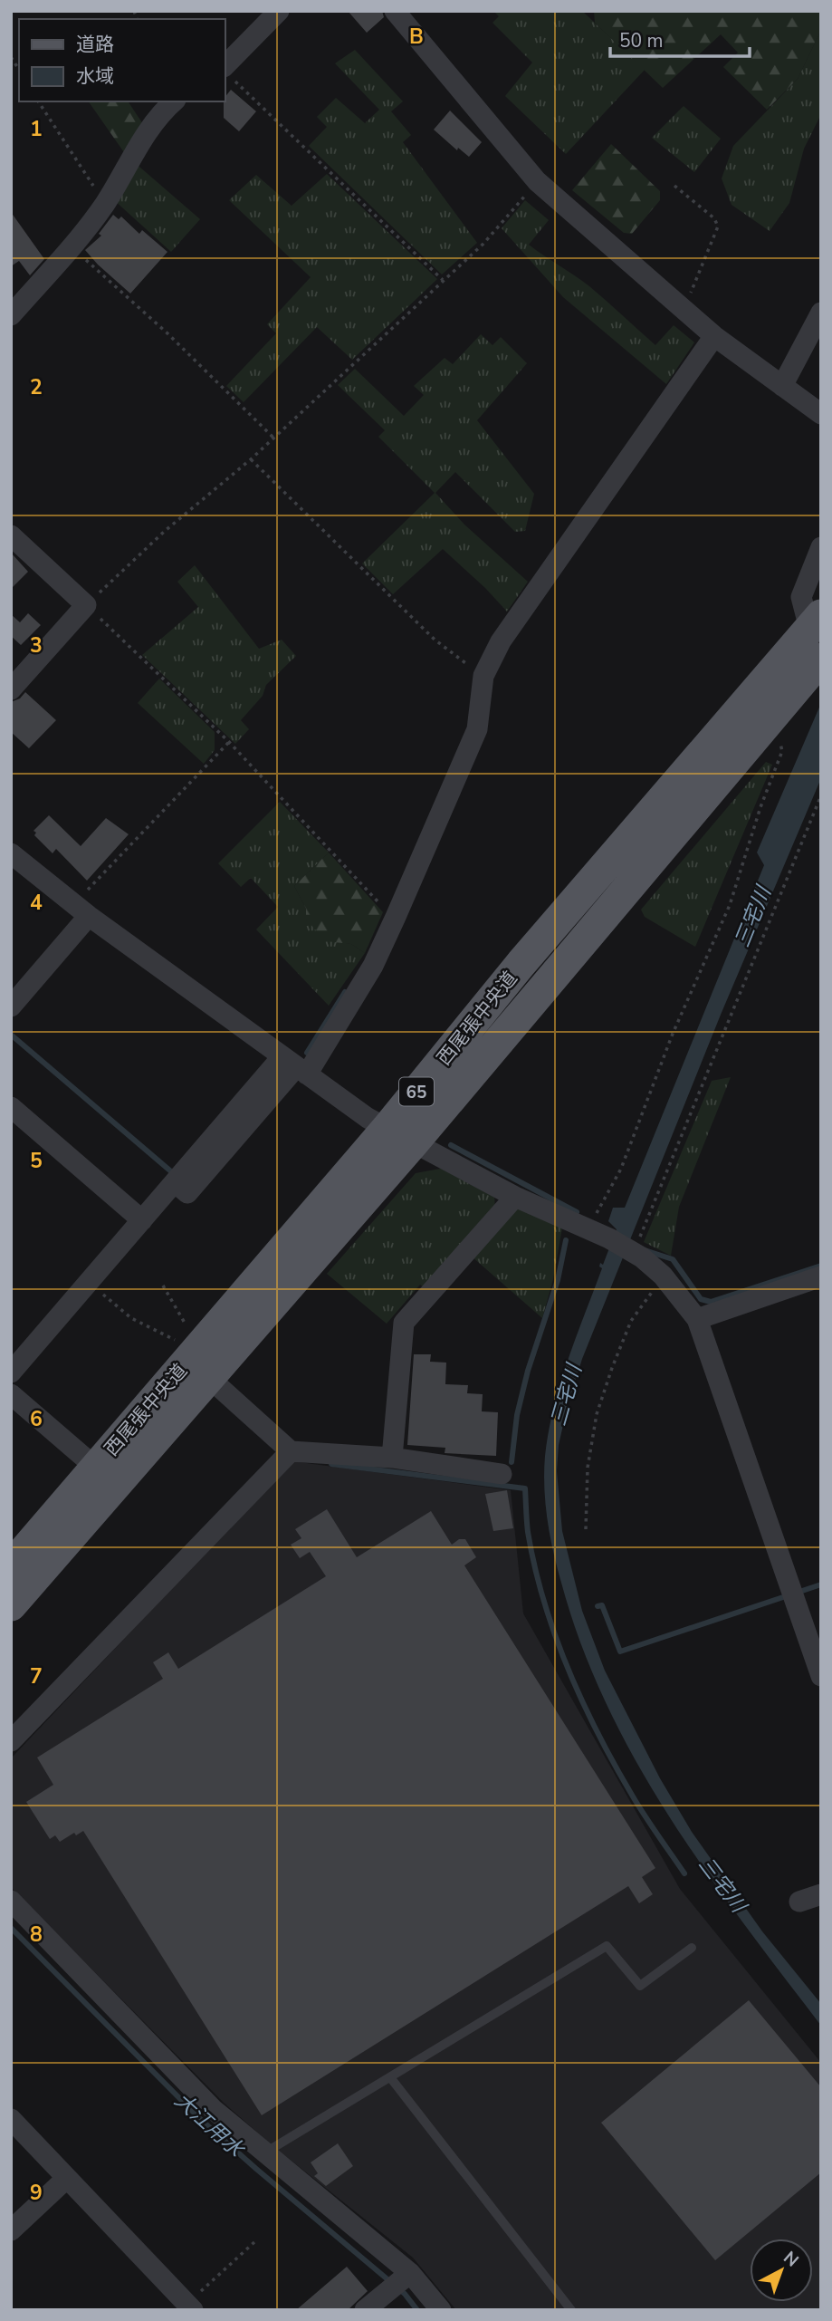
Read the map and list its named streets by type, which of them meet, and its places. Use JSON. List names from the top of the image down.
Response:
{
  "streets": {
    "main road": ["西尾張中央道", "65"]
  },
  "water": ["三宅川", "大江用水"],
  "legend": ["道路", "水域"],
  "scale_bar": "50 m",
  "north": "top right",
  "grid": {
    "columns": ["B"],
    "rows": [
      "1",
      "2",
      "3",
      "4",
      "5",
      "6",
      "7",
      "8",
      "9"
    ]
  }
}
